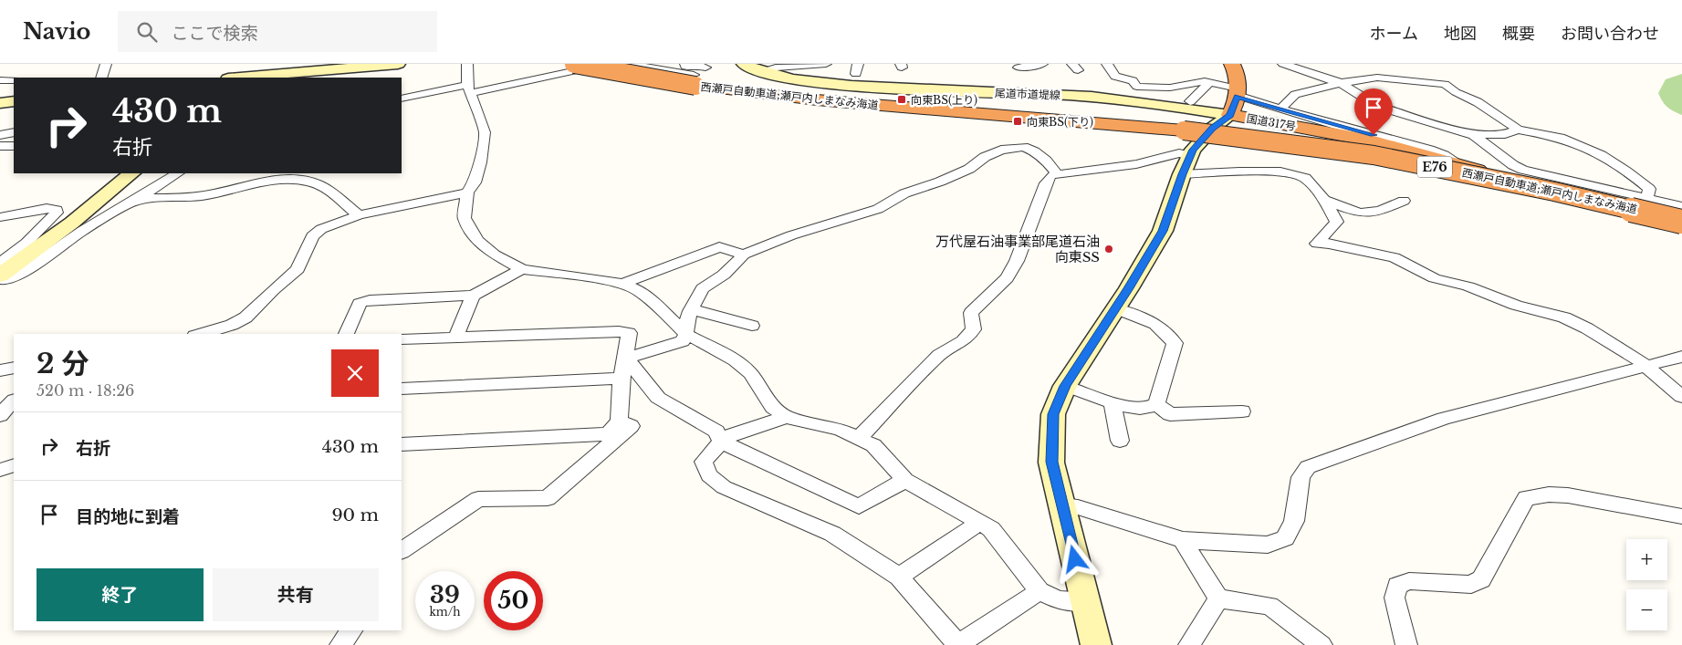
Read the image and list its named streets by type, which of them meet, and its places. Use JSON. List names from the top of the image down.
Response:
{
  "streets": {
    "highway": ["西瀬戸自動車道;瀬戸内しまなみ海道", "国道317号", "E76"],
    "main road": ["尾道市道堤線"]
  },
  "crossings": [
    ["尾道市道堤線", "国道317号"]
  ],
  "places": {
    "transit": ["向東BS(上り)", "向東BS(下り)"],
    "other": ["万代屋石油事業部尾道石油 向東SS"]
  },
  "page": {
    "header": "Navio",
    "search": "ここで検索",
    "nav": [
      "ホーム",
      "地図",
      "概要",
      "お問い合わせ"
    ],
    "turn": ["430 m", "右折"],
    "heading": ["2 分", "520 m · 18:26"],
    "list": [
      {
        "name": "右折",
        "value": "430 m"
      },
      {
        "name": "目的地に到着",
        "value": "90 m"
      }
    ],
    "map_buttons": ["+", "−"],
    "buttons": ["終了", "共有"],
    "speed": "39 km/h",
    "limit": "50"
  }
}
